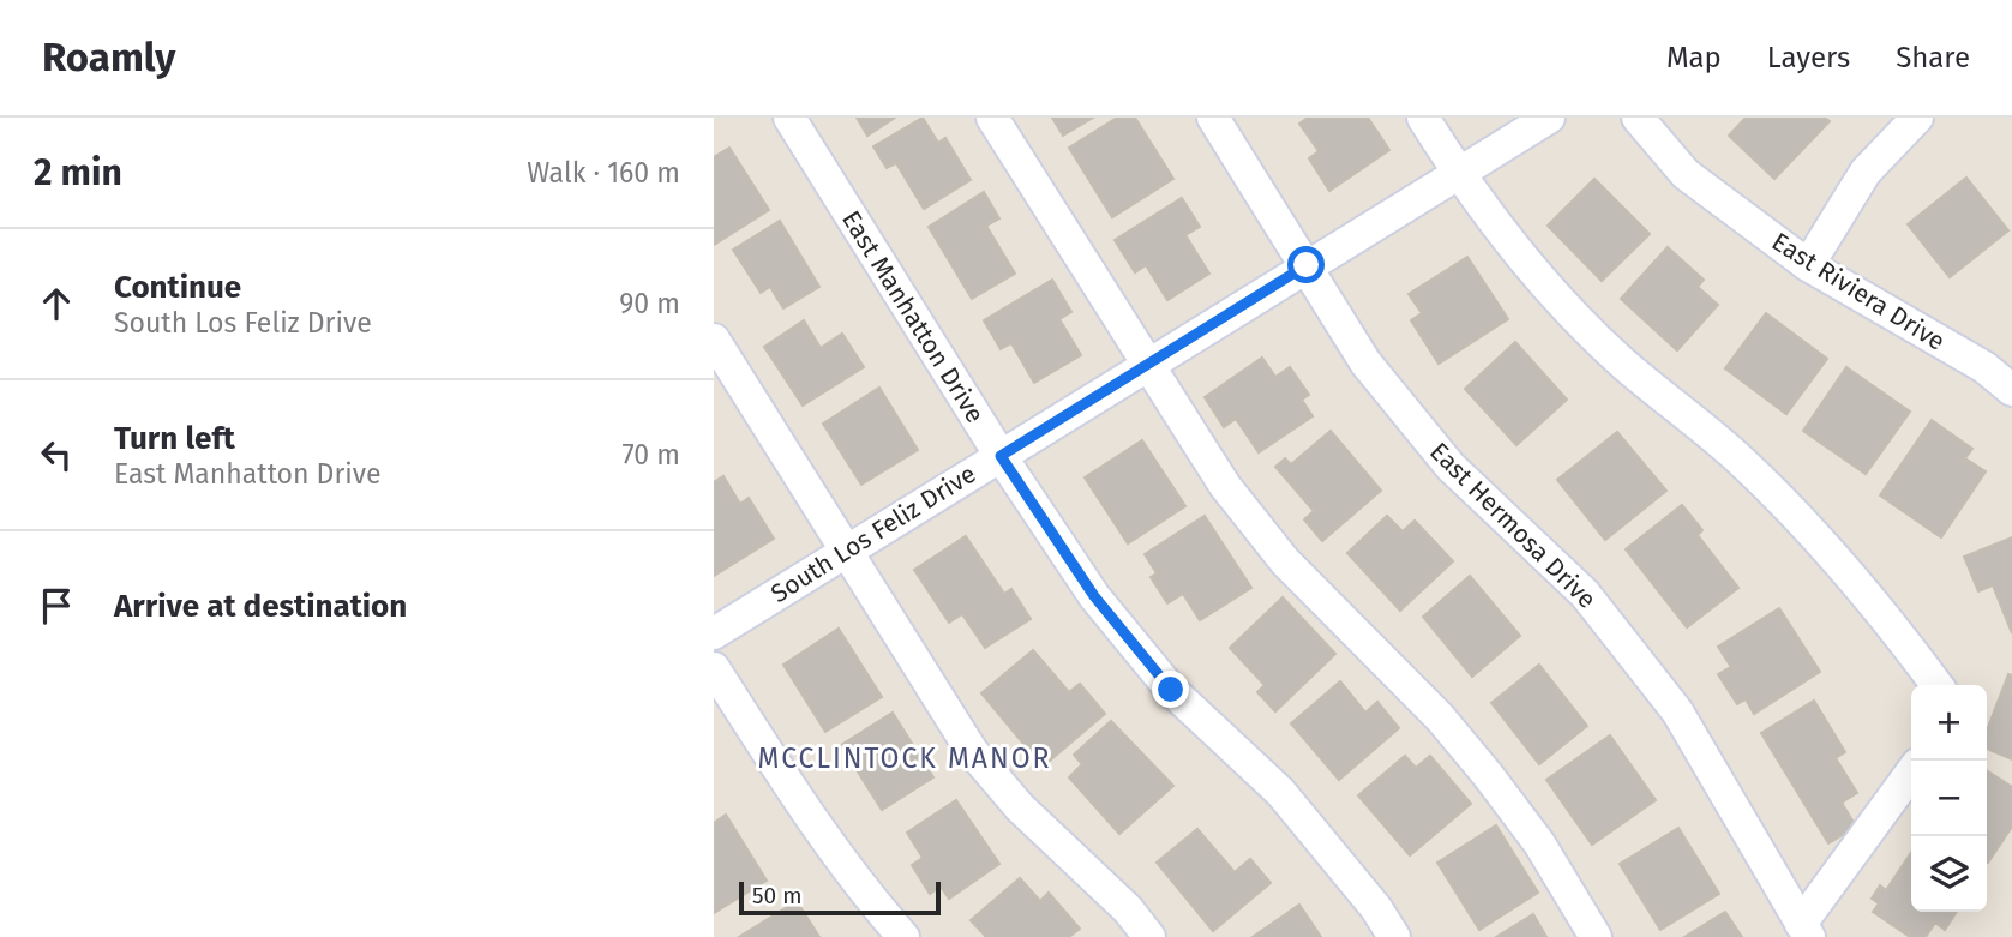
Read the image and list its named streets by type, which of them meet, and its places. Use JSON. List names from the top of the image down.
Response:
{
  "streets": {
    "street": [
      "East Riviera Drive",
      "East Manhatton Drive",
      "East Hermosa Drive",
      "South Los Feliz Drive"
    ]
  },
  "crossings": [
    ["East Manhatton Drive", "South Los Feliz Drive"],
    ["East Hermosa Drive", "South Los Feliz Drive"]
  ],
  "districts": ["MCCLINTOCK MANOR"],
  "scale_bar": "50 m",
  "page": {
    "header": "Roamly",
    "nav": ["Map", "Layers", "Share"],
    "heading": ["2 min", "Walk · 160 m"],
    "list": [
      ["Continue", "South Los Feliz Drive", "90 m"],
      ["Turn left", "East Manhatton Drive", "70 m"],
      "Arrive at destination"
    ],
    "map_buttons": ["+", "−"],
    "scale": "50 m"
  }
}
